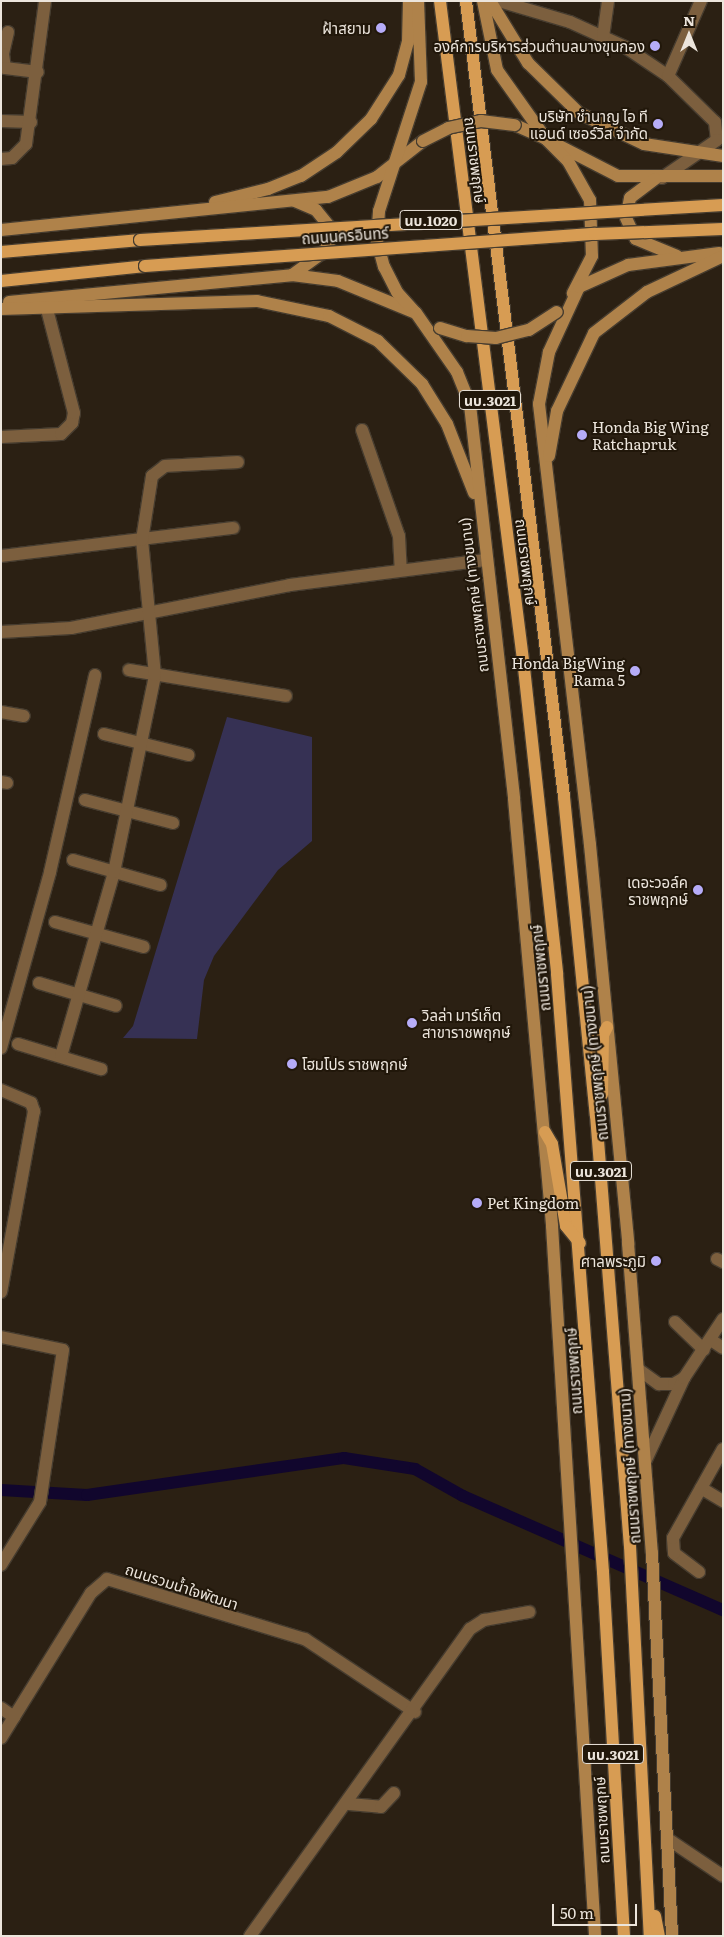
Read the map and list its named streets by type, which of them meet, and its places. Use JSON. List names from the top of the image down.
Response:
{
  "streets": {
    "main road": [
      "ถนนราชพฤกษ์",
      "นบ.1020",
      "ถนนนครอินทร์",
      "นบ.3021",
      "ถนนราชพฤกษ์ (ทางขนาน)"
    ],
    "street": ["ถนนรวมน้ำใจพัฒนา"]
  },
  "places": [
    "ฝ้าสยาม",
    "องค์การบริหารส่วนตำบลบางขุนกอง",
    "บริษัท ชำนาญ ไอ ที แอนด์ เซอร์วิส จำกัด",
    "Honda Big Wing Ratchapruk",
    "Honda BigWing Rama 5",
    "เดอะวอล์ค ราชพฤกษ์",
    "วิลล่า มาร์เก็ต สาขาราชพฤกษ์",
    "โฮมโปร ราชพฤกษ์",
    "Pet Kingdom",
    "ศาลพระภูมิ"
  ],
  "scale_bar": "50 m",
  "north": "top"
}
